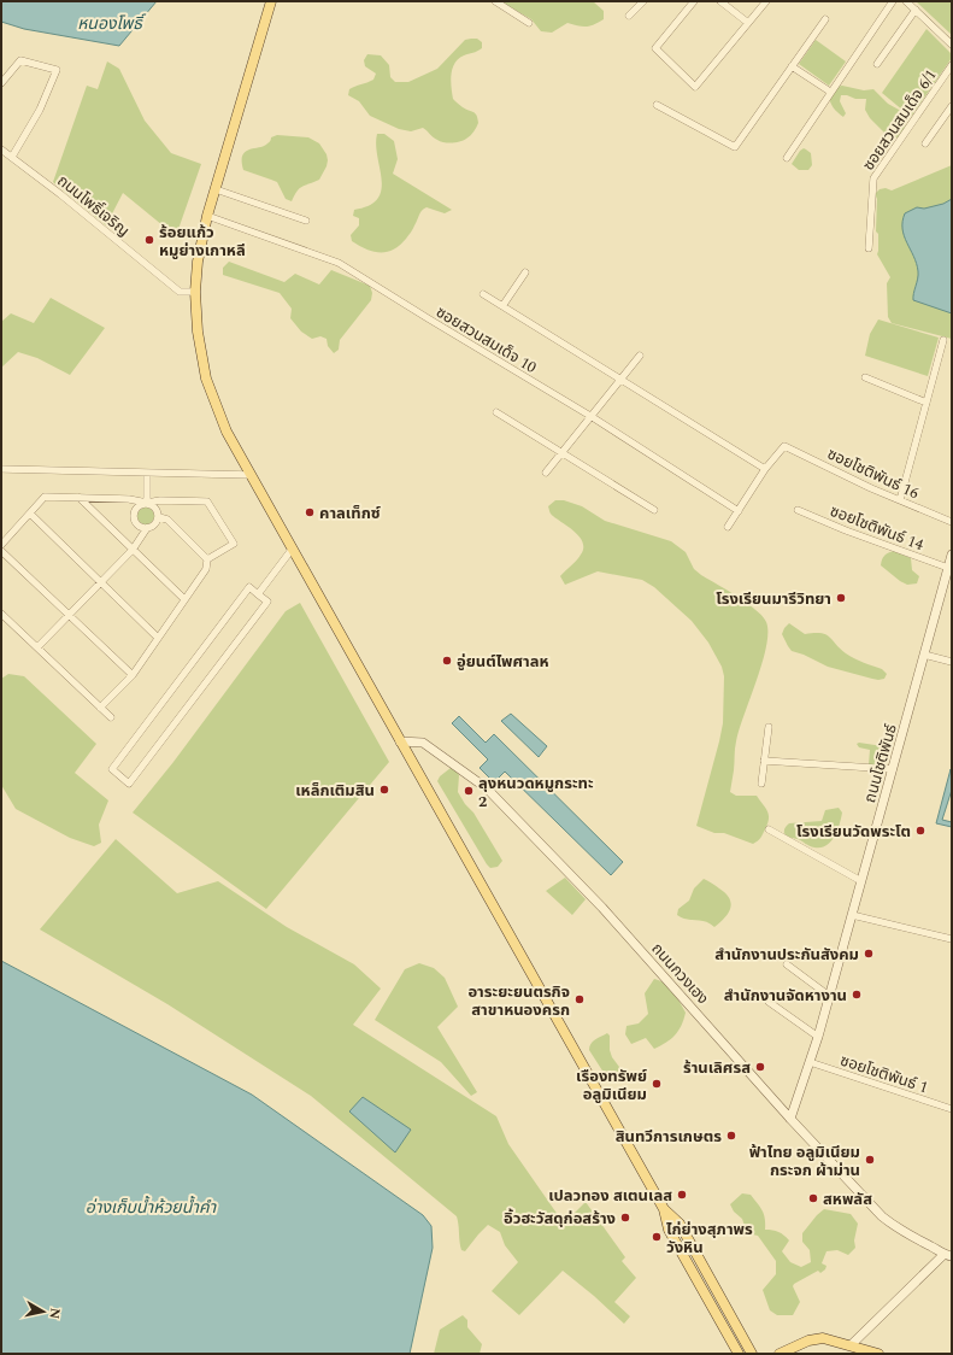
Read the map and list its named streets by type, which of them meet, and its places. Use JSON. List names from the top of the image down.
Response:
{
  "streets": {
    "street": [
      "ซอยสวนสมเด็จ 6/1",
      "ถนนโพธิ์เจริญ",
      "ซอยสวนสมเด็จ 10",
      "ซอยโชติพันธ์ 16",
      "ซอยโชติพันธ์ 14",
      "ถนนโชติพันธ์",
      "ถนนกวงเฮง",
      "ซอยโชติพันธ์ 1"
    ]
  },
  "crossings": [
    ["ซอยโชติพันธ์ 14", "ถนนโชติพันธ์"],
    ["ถนนโชติพันธ์", "ถนนกวงเฮง"],
    ["ถนนโชติพันธ์", "ซอยโชติพันธ์ 1"]
  ],
  "water": ["หนองโพธิ์", "อ่างเก็บน้ำห้วยน้ำคำ"],
  "places": [
    "ร้อยแก้ว หมูย่างเกาหลี",
    "คาลเท็กซ์",
    "โรงเรียนมารีวิทยา",
    "อู่ยนต์ไพศาลห",
    "เหล็กเติมสิน",
    "ลุงหนวดหมูกระทะ 2",
    "โรงเรียนวัดพระโต",
    "สำนักงานประกันสังคม",
    "สำนักงานจัดหางาน",
    "อาระยะยนตรกิจ สาขาหนองครก",
    "ร้านเลิศรส",
    "เรืองทรัพย์ อลูมิเนียม",
    "สินทวีการเกษตร",
    "ฟ้าไทย อลูมิเนียม กระจก ผ้าม่าน",
    "เปลวทอง สเตนเลส",
    "สหพลัส",
    "อิ้วฮะวัสดุก่อสร้าง",
    "ไก่ย่างสุภาพร วังหิน"
  ],
  "north": "right"
}
